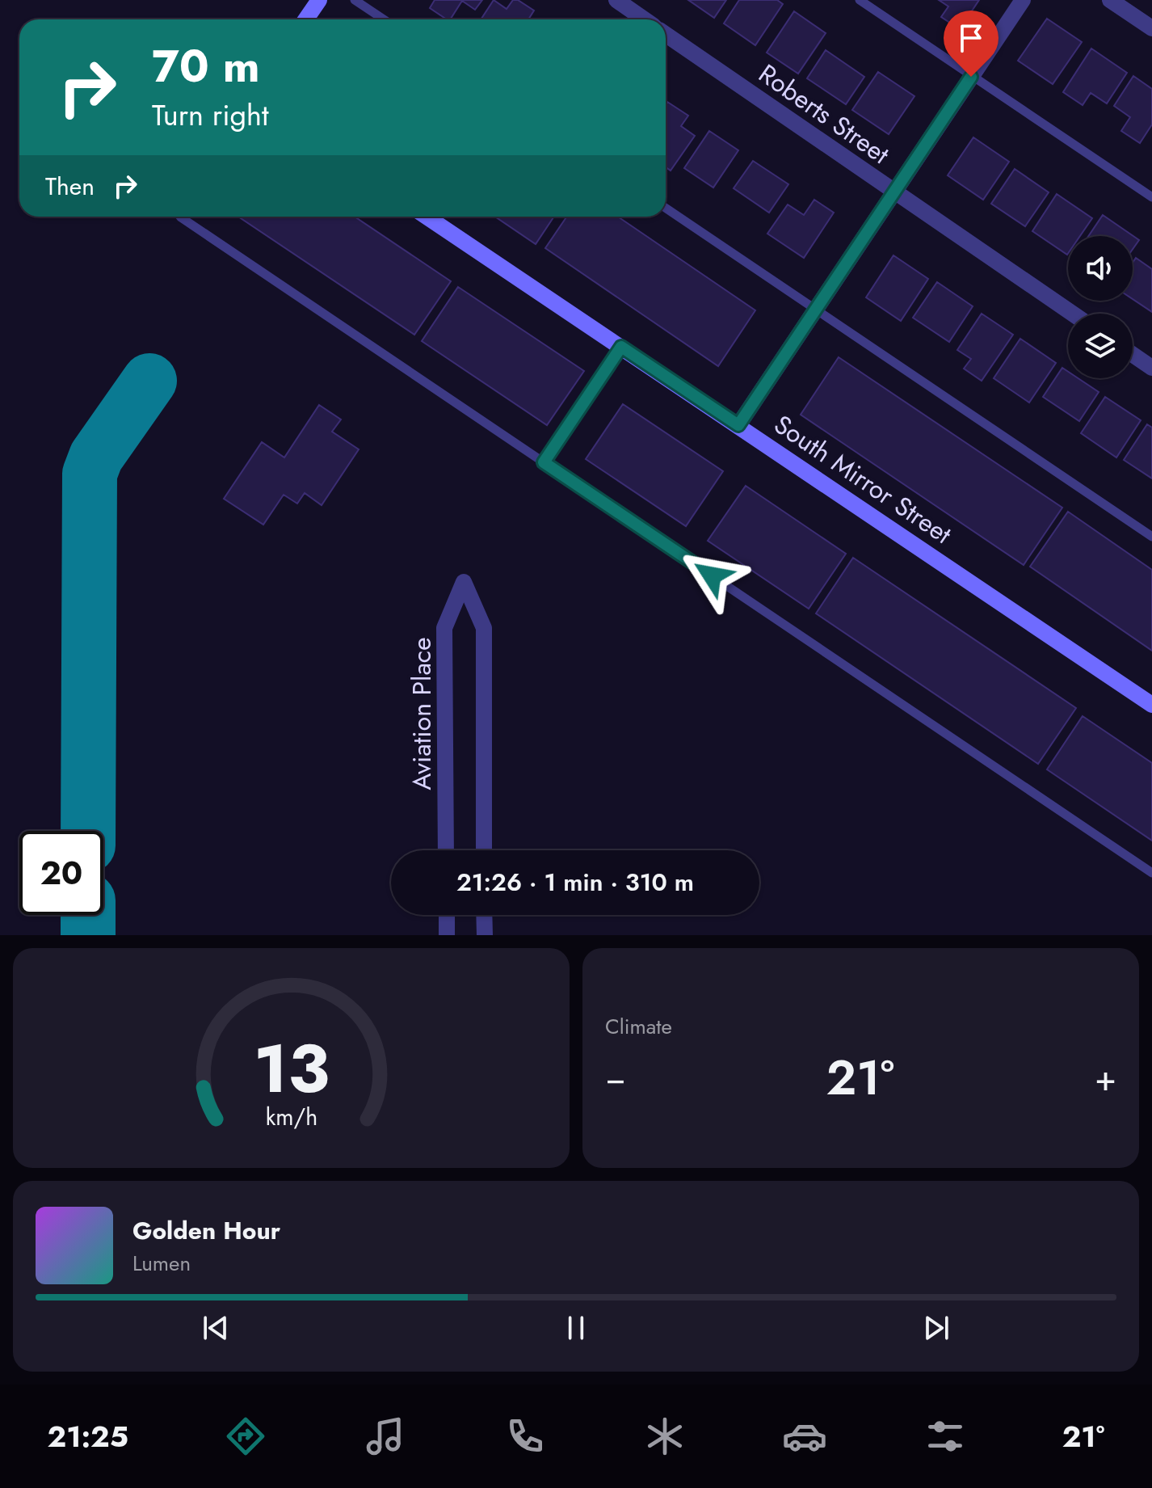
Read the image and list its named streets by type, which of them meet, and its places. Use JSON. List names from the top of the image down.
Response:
{
  "streets": {
    "street": ["Roberts Street", "South Mirror Street", "Aviation Place"]
  },
  "page": {
    "turn": ["70 m", "Turn right"],
    "then": "Then",
    "limit": "20",
    "trip": "21:26 · 1 min · 310 m",
    "tile": "Climate",
    "heat": ["−", "21°", "+"],
    "song": ["Golden Hour", "Lumen"],
    "tabs": ["21:25", "21°"],
    "gauge": ["13", "km/h"]
  }
}
